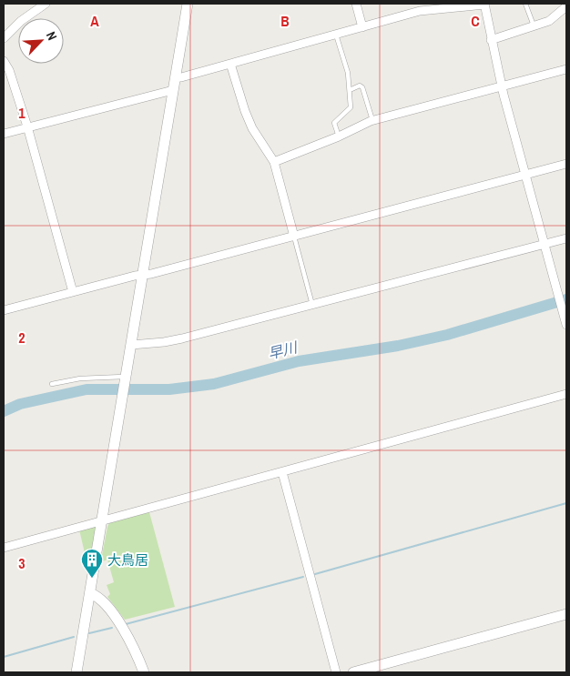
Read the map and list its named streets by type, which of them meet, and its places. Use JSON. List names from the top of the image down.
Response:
{
  "water": ["早川"],
  "places": {
    "building": ["大鳥居"]
  },
  "north": "top right",
  "grid": {
    "columns": ["A", "B", "C"],
    "rows": ["1", "2", "3"]
  }
}
